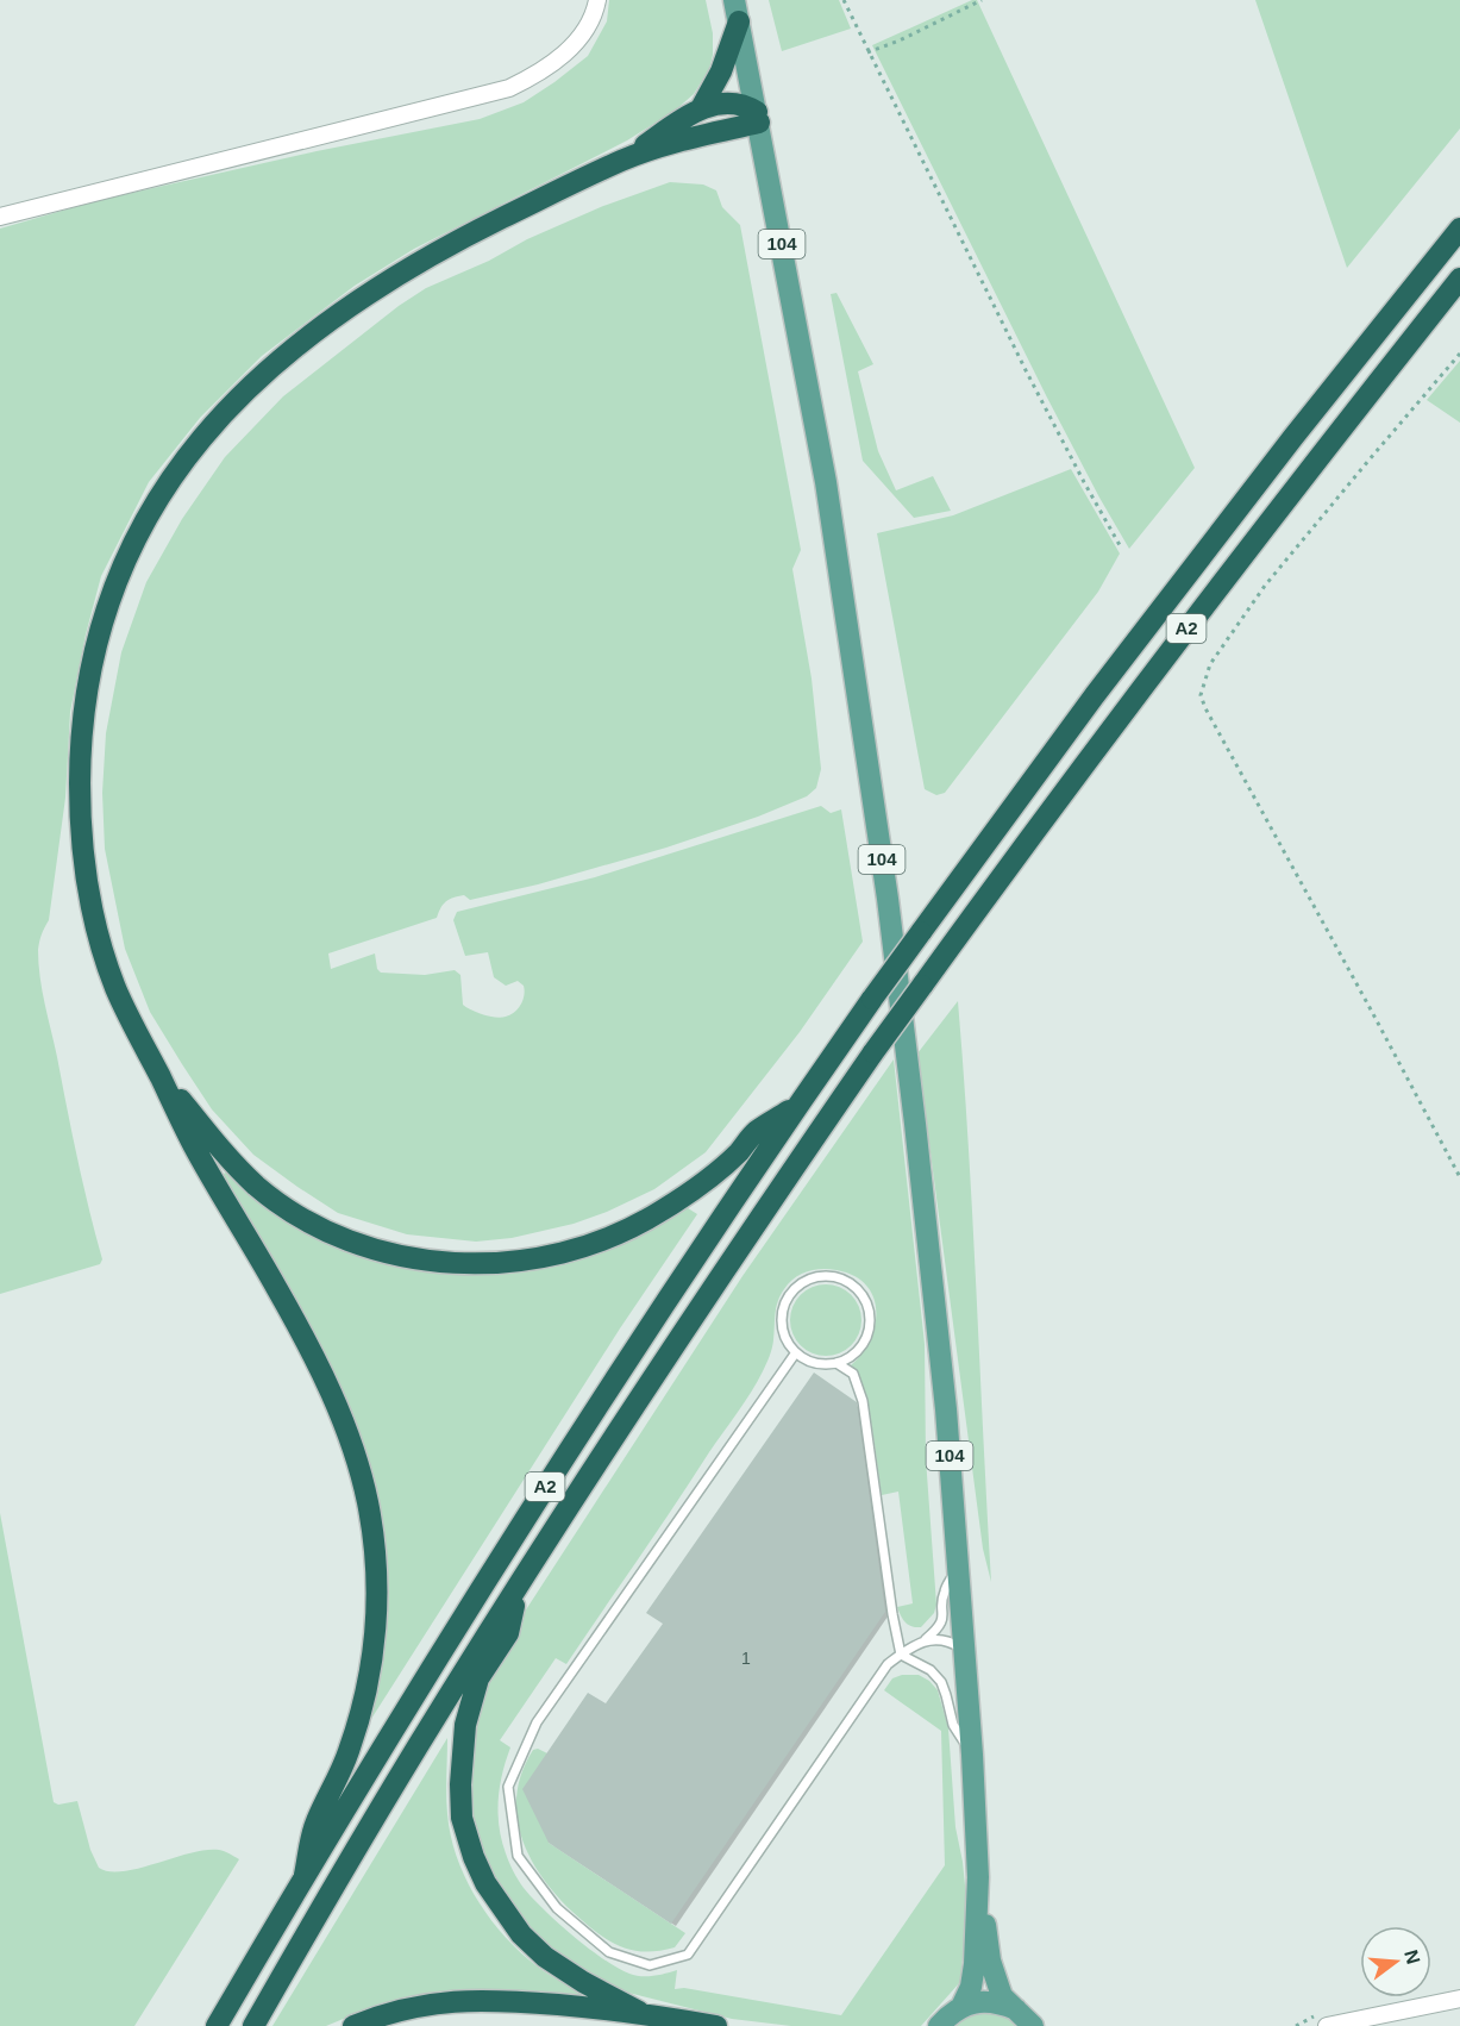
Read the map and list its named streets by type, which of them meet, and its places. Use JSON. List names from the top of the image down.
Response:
{
  "streets": {
    "highway": ["A2"],
    "main road": ["104"]
  },
  "house_numbers": ["1"],
  "north": "right"
}
